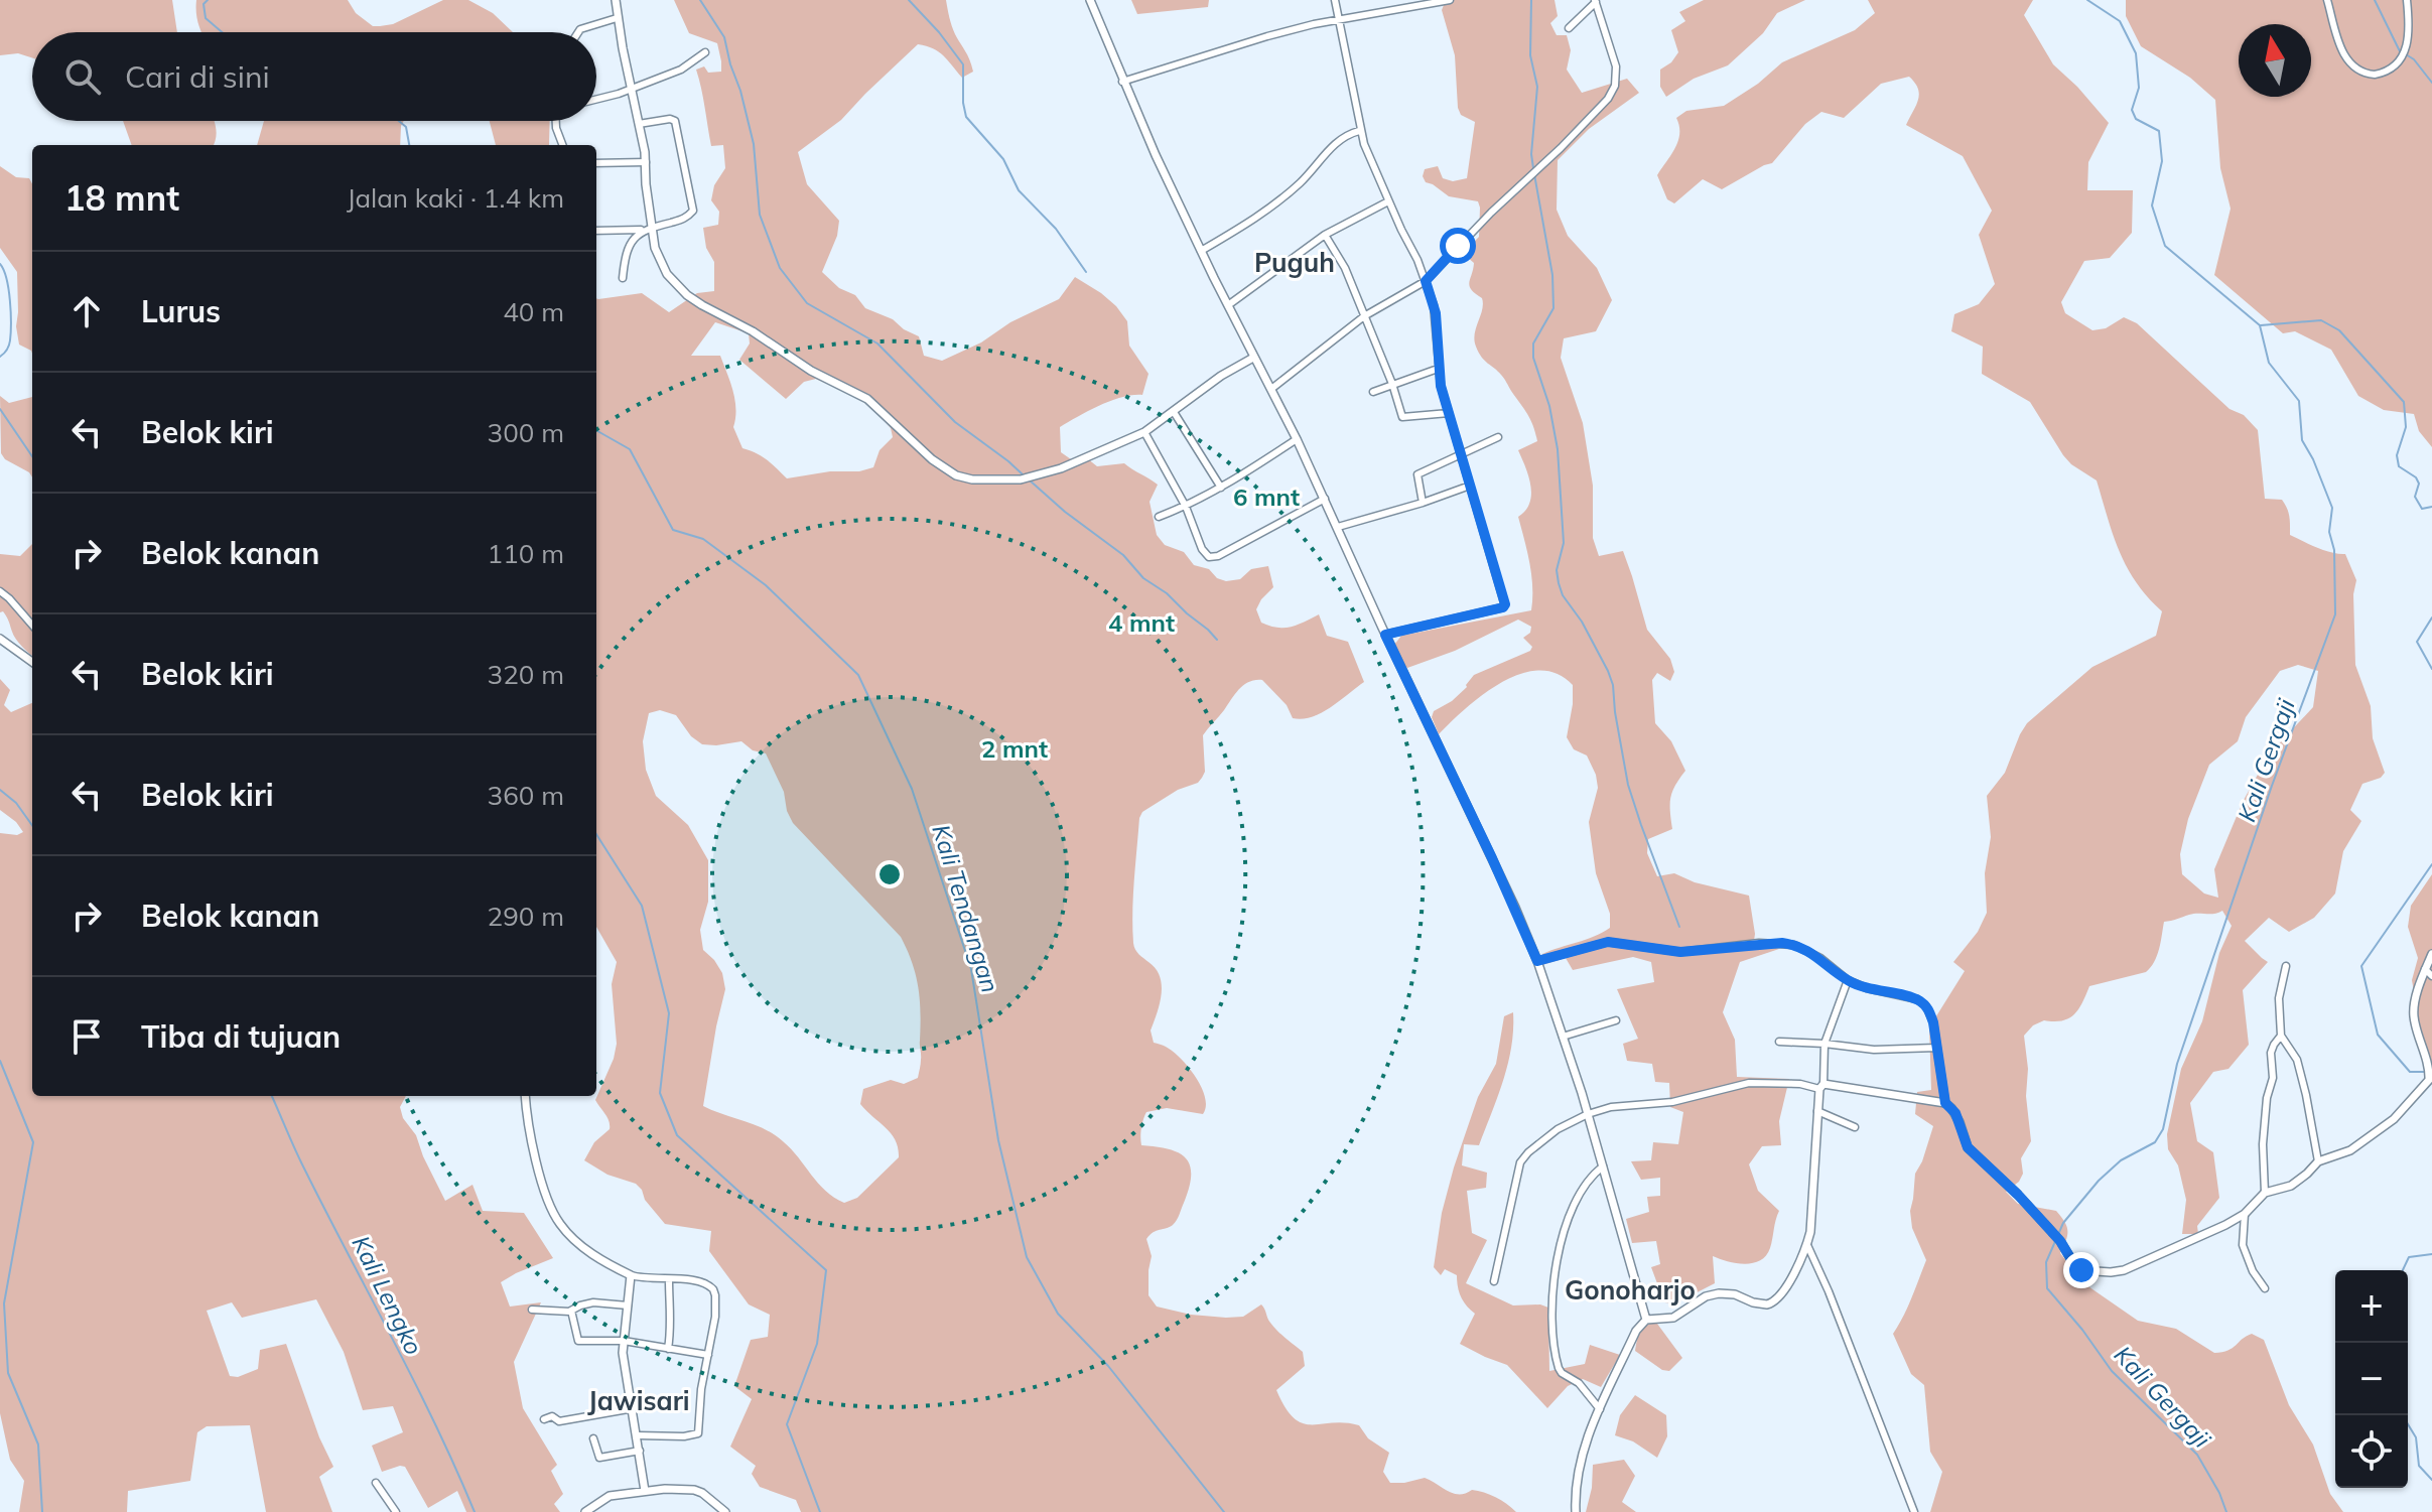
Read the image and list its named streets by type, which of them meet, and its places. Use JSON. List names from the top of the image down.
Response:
{
  "districts": ["Puguh", "Gonoharjo", "Jawisari"],
  "water": ["Kali Gergaji", "Kali Tendangan", "Kali Lengko"],
  "north": "top",
  "page": {
    "search": "Cari di sini",
    "heading": ["18 mnt", "Jalan kaki · 1.4 km"],
    "list": [
      ["Lurus", "40 m"],
      ["Belok kiri", "300 m"],
      ["Belok kanan", "110 m"],
      ["Belok kiri", "320 m"],
      ["Belok kiri", "360 m"],
      ["Belok kanan", "290 m"],
      "Tiba di tujuan"
    ],
    "map_buttons": ["+", "−"]
  },
  "rings": ["6 mnt", "4 mnt", "2 mnt"]
}
